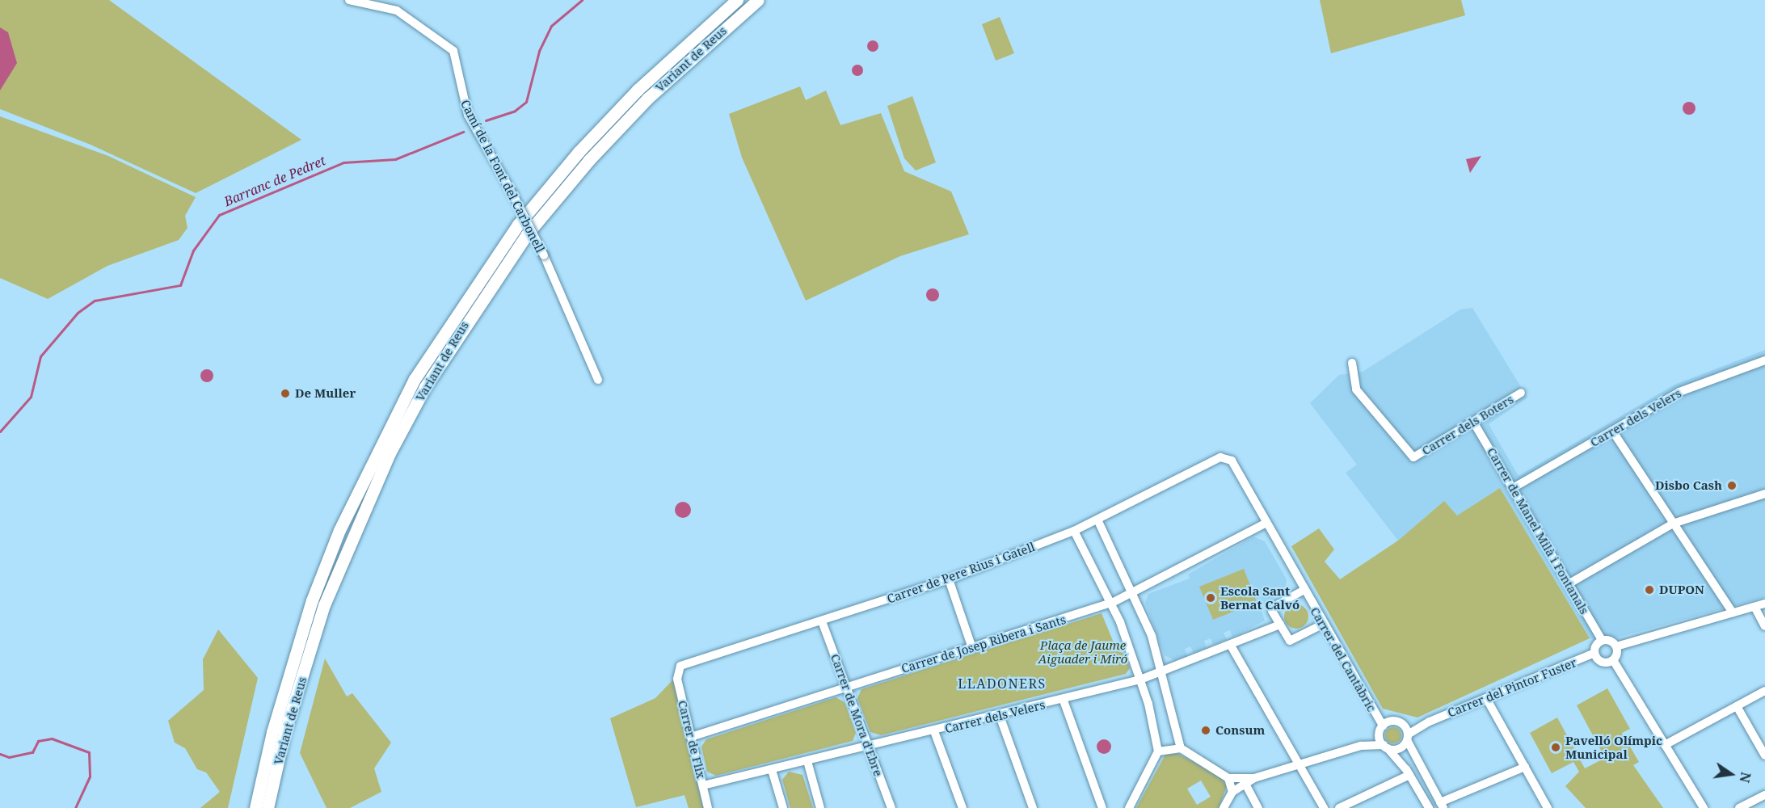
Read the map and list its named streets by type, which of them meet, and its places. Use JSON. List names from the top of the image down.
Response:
{
  "streets": {
    "highway": ["Variant de Reus"],
    "street": [
      "Camí de la Font del Carbonell",
      "Carrer dels Velers",
      "Carrer dels Boters",
      "Carrer de Manel Milà i Fontanals",
      "Carrer de Pere Rius i Gatell",
      "Carrer de Josep Ribera i Sants",
      "Carrer del Cantàbric",
      "Carrer del Pintor Fuster",
      "Carrer de Mora d'Ebre",
      "Carrer de Flix"
    ]
  },
  "crossings": [
    ["Carrer dels Velers", "Carrer de Manel Milà i Fontanals"],
    ["Carrer dels Velers", "Carrer de Mora d'Ebre"],
    ["Carrer dels Velers", "Carrer de Flix"],
    ["Carrer dels Boters", "Carrer de Manel Milà i Fontanals"],
    ["Carrer de Pere Rius i Gatell", "Carrer del Cantàbric"],
    ["Carrer de Pere Rius i Gatell", "Carrer de Mora d'Ebre"],
    ["Carrer de Pere Rius i Gatell", "Carrer de Flix"],
    ["Carrer de Josep Ribera i Sants", "Carrer del Cantàbric"],
    ["Carrer de Josep Ribera i Sants", "Carrer de Mora d'Ebre"],
    ["Carrer de Josep Ribera i Sants", "Carrer de Flix"],
    ["Carrer del Cantàbric", "Carrer del Pintor Fuster"]
  ],
  "districts": ["LLADONERS"],
  "water": ["Barranc de Pedret"],
  "parks": ["Plaça de Jaume Aiguader i Miró"],
  "places": [
    "De Muller",
    "Disbo Cash",
    "DUPON",
    "Escola Sant Bernat Calvó",
    "Consum",
    "Pavelló Olímpic Municipal"
  ],
  "north": "right"
}
